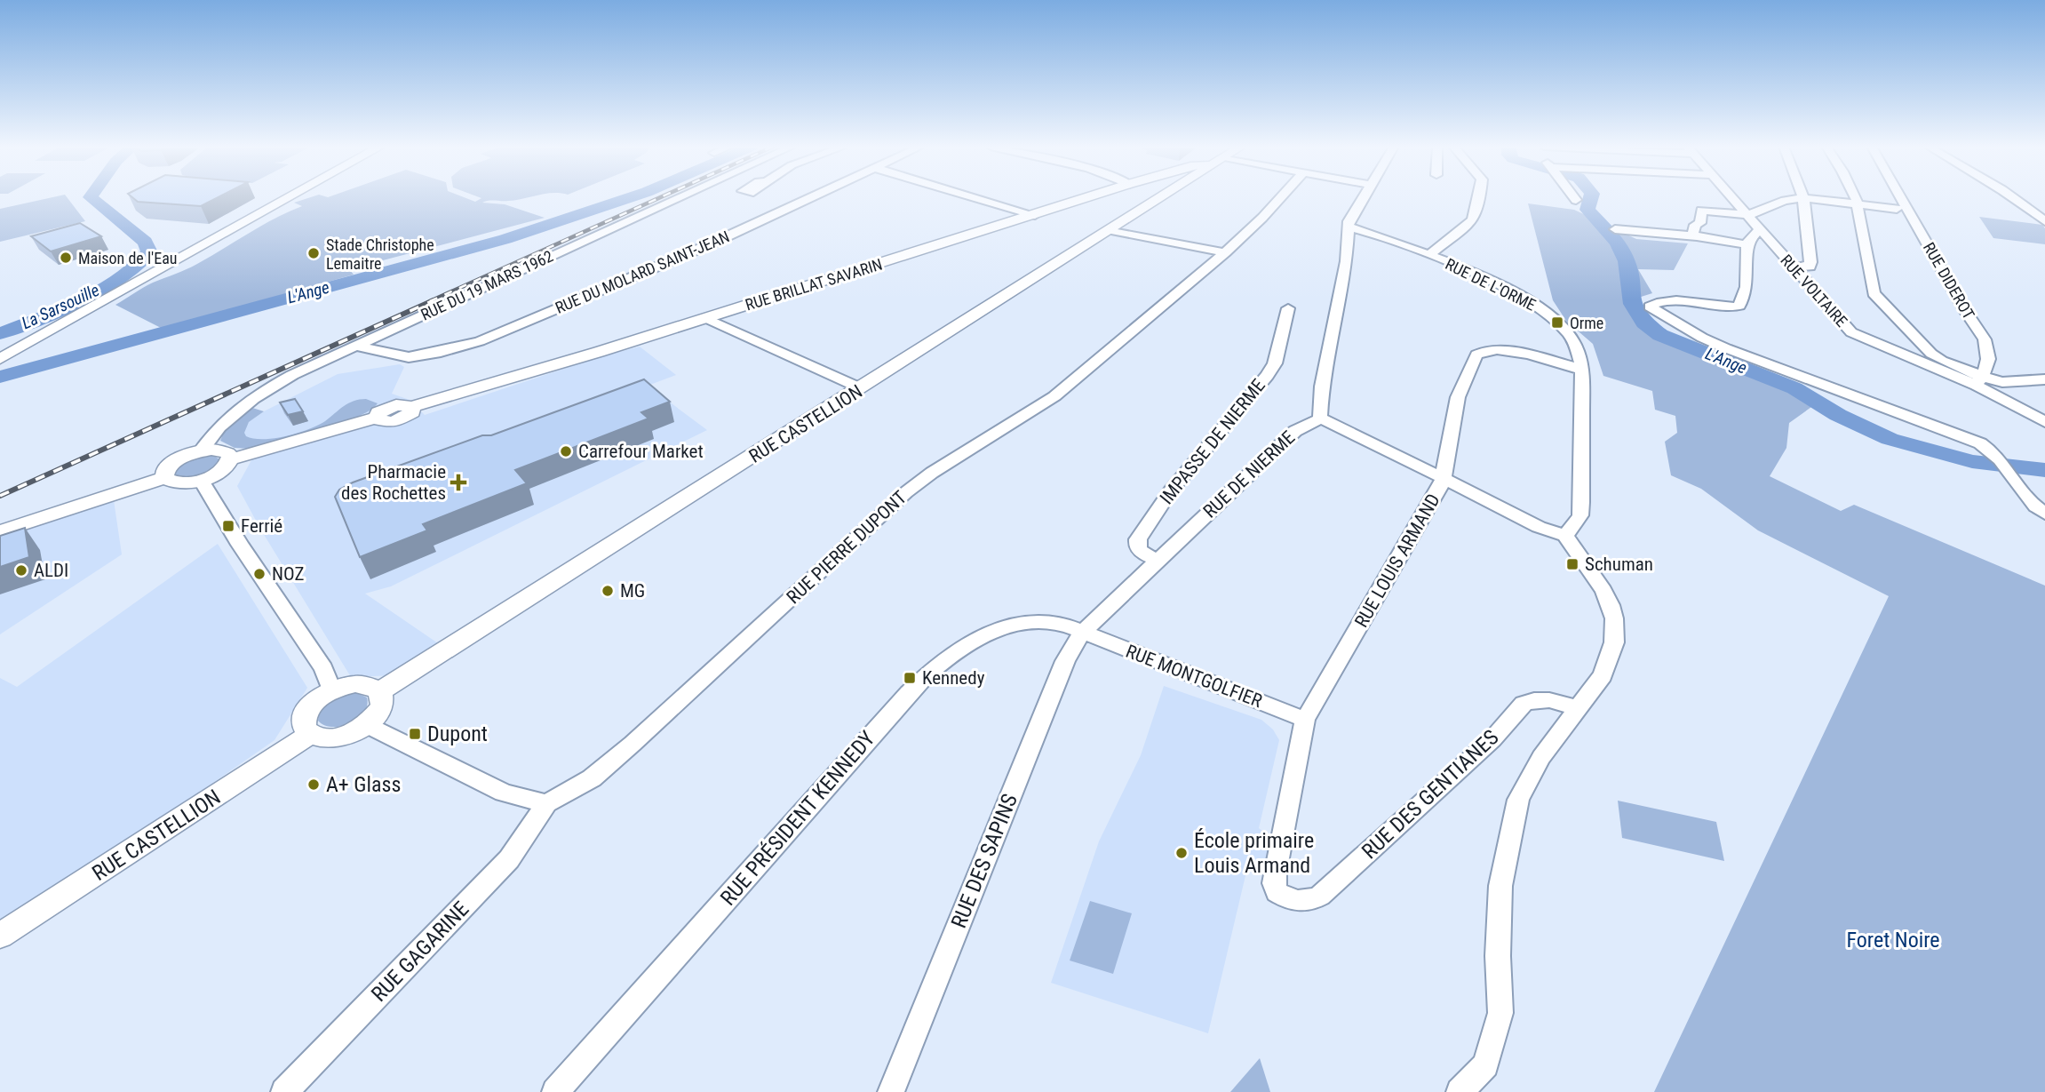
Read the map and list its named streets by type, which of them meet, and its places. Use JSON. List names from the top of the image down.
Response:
{
  "streets": {
    "main road": ["RUE BRILLAT SAVARIN", "RUE CASTELLION"],
    "street": [
      "RUE DU MOLARD SAINT-JEAN",
      "RUE DIDEROT",
      "RUE DE L'ORME",
      "RUE DU 19 MARS 1962",
      "RUE VOLTAIRE",
      "IMPASSE DE NIERME",
      "RUE DE NIERME",
      "RUE PIERRE DUPONT",
      "RUE LOUIS ARMAND",
      "RUE MONTGOLFIER",
      "RUE DES GENTIANES",
      "RUE PRÉSIDENT KENNEDY",
      "RUE DES SAPINS",
      "RUE GAGARINE"
    ]
  },
  "crossings": [
    ["RUE DU MOLARD SAINT-JEAN", "RUE DU 19 MARS 1962"],
    ["RUE DIDEROT", "RUE VOLTAIRE"],
    ["RUE DE L'ORME", "RUE LOUIS ARMAND"],
    ["IMPASSE DE NIERME", "RUE DE NIERME"],
    ["RUE DE NIERME", "RUE MONTGOLFIER"],
    ["RUE DE NIERME", "RUE PRÉSIDENT KENNEDY"],
    ["RUE DE NIERME", "RUE DES SAPINS"],
    ["RUE PIERRE DUPONT", "RUE GAGARINE"],
    ["RUE LOUIS ARMAND", "RUE MONTGOLFIER"],
    ["RUE LOUIS ARMAND", "RUE DES GENTIANES"],
    ["RUE MONTGOLFIER", "RUE PRÉSIDENT KENNEDY"],
    ["RUE MONTGOLFIER", "RUE DES SAPINS"],
    ["RUE PRÉSIDENT KENNEDY", "RUE DES SAPINS"]
  ],
  "water": ["L'Ange", "La Sarsouille"],
  "parks": ["Foret Noire"],
  "places": {
    "other": [
      "Stade Christophe Lemaitre",
      "Maison de l'Eau",
      "Carrefour Market",
      "ALDI",
      "NOZ",
      "MG",
      "A+ Glass",
      "École primaire Louis Armand"
    ],
    "transit": [
      "Orme",
      "Ferrié",
      "Schuman",
      "Kennedy",
      "Dupont"
    ],
    "health": ["Pharmacie des Rochettes"]
  }
}
